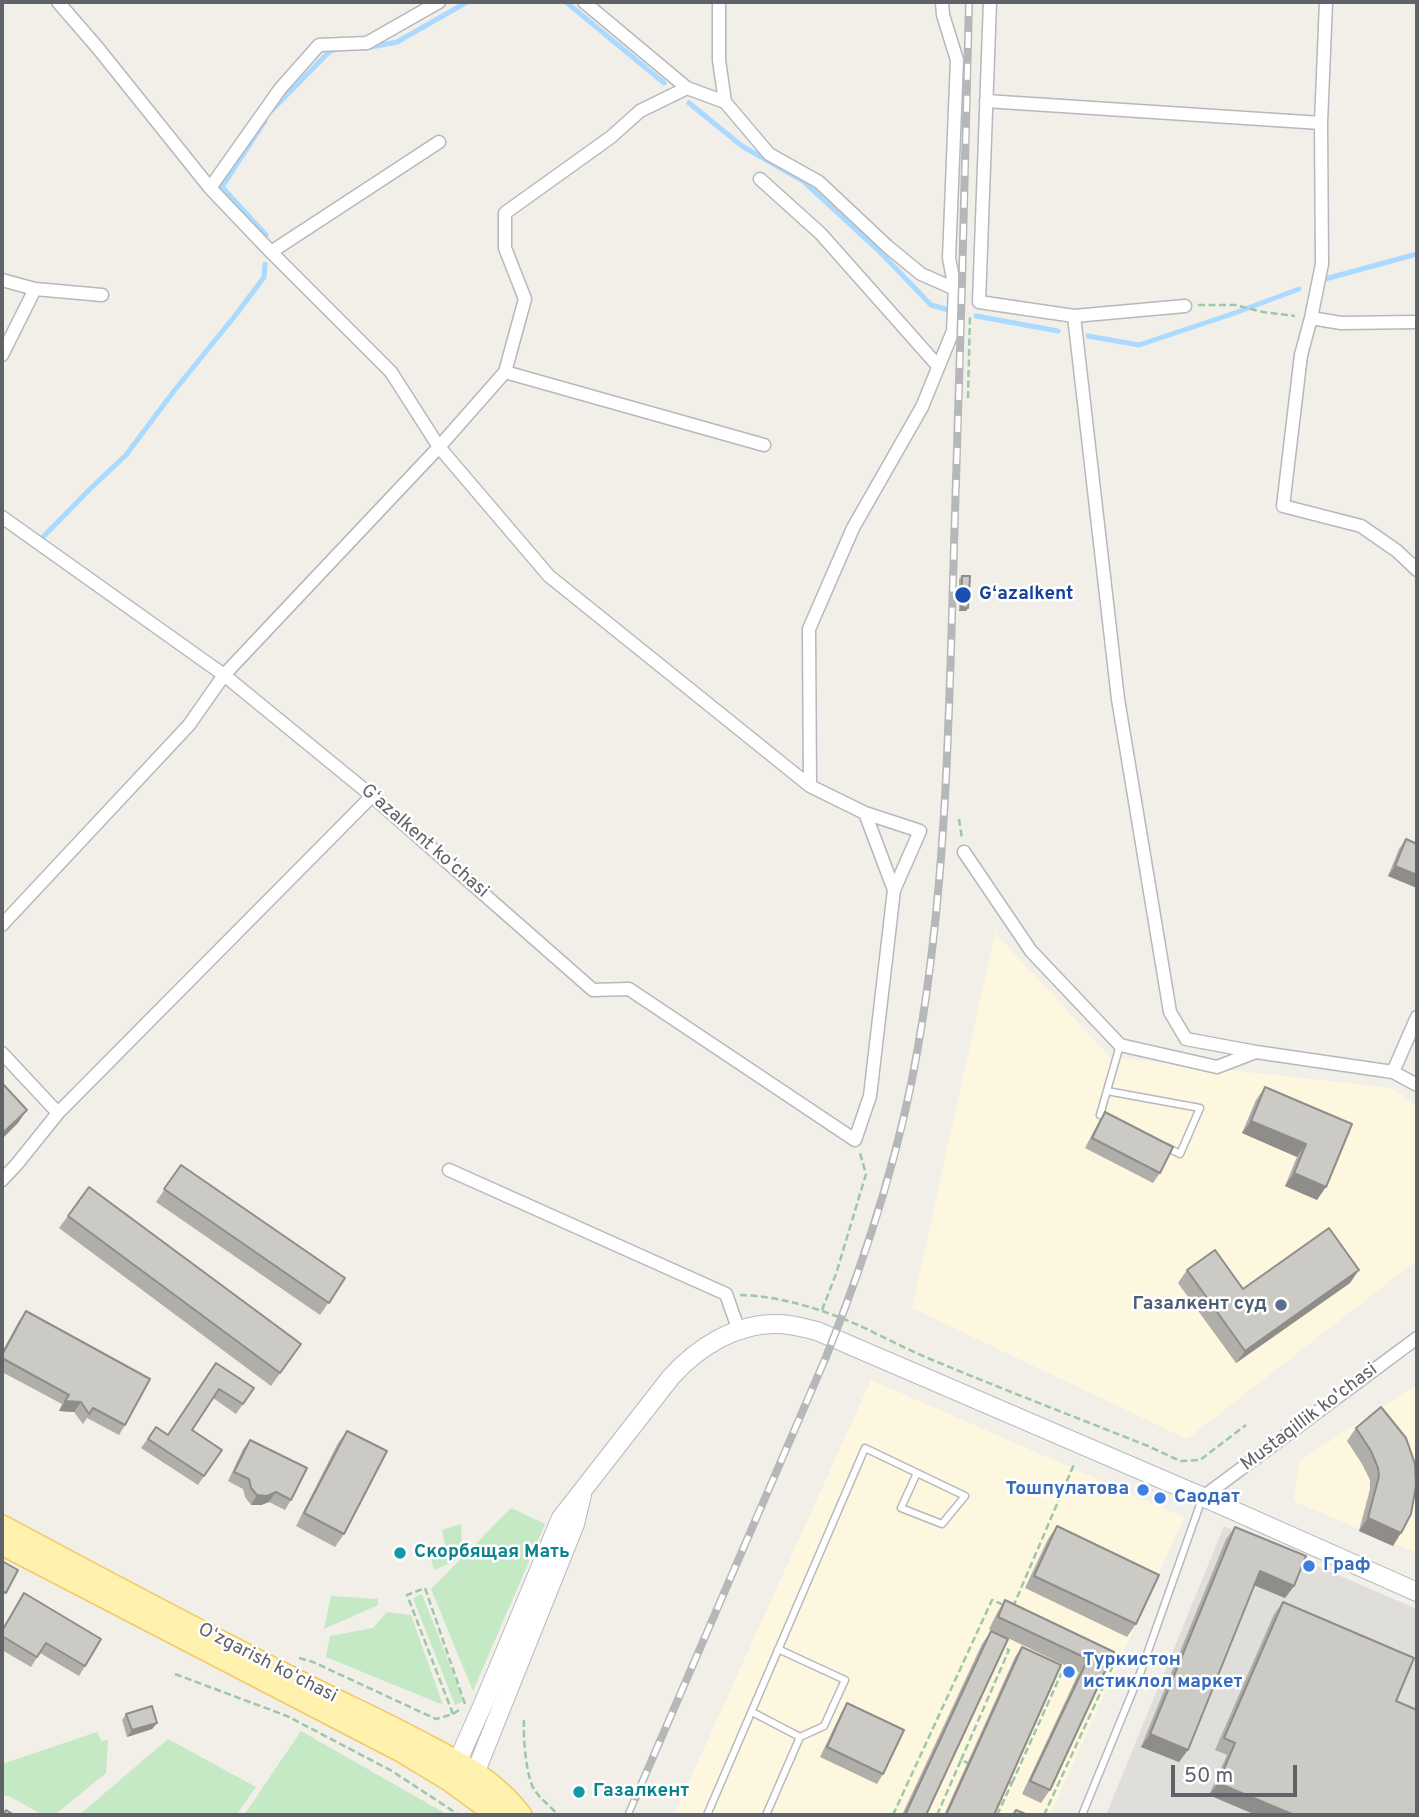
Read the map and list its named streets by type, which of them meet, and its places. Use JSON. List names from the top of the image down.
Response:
{
  "streets": {
    "main road": ["Oʻzgarish koʻchasi"],
    "street": ["Gʻazalkent koʻchasi", "Mustaqillik ko'chasi"]
  },
  "places": [
    "Gʻazalkent",
    "Газалкент суд",
    "Тошпулатова",
    "Саодат",
    "Скорбящая Мать",
    "Граф",
    "Туркистон истиклол маркет",
    "Газалкент"
  ],
  "scale_bar": "50 m"
}
